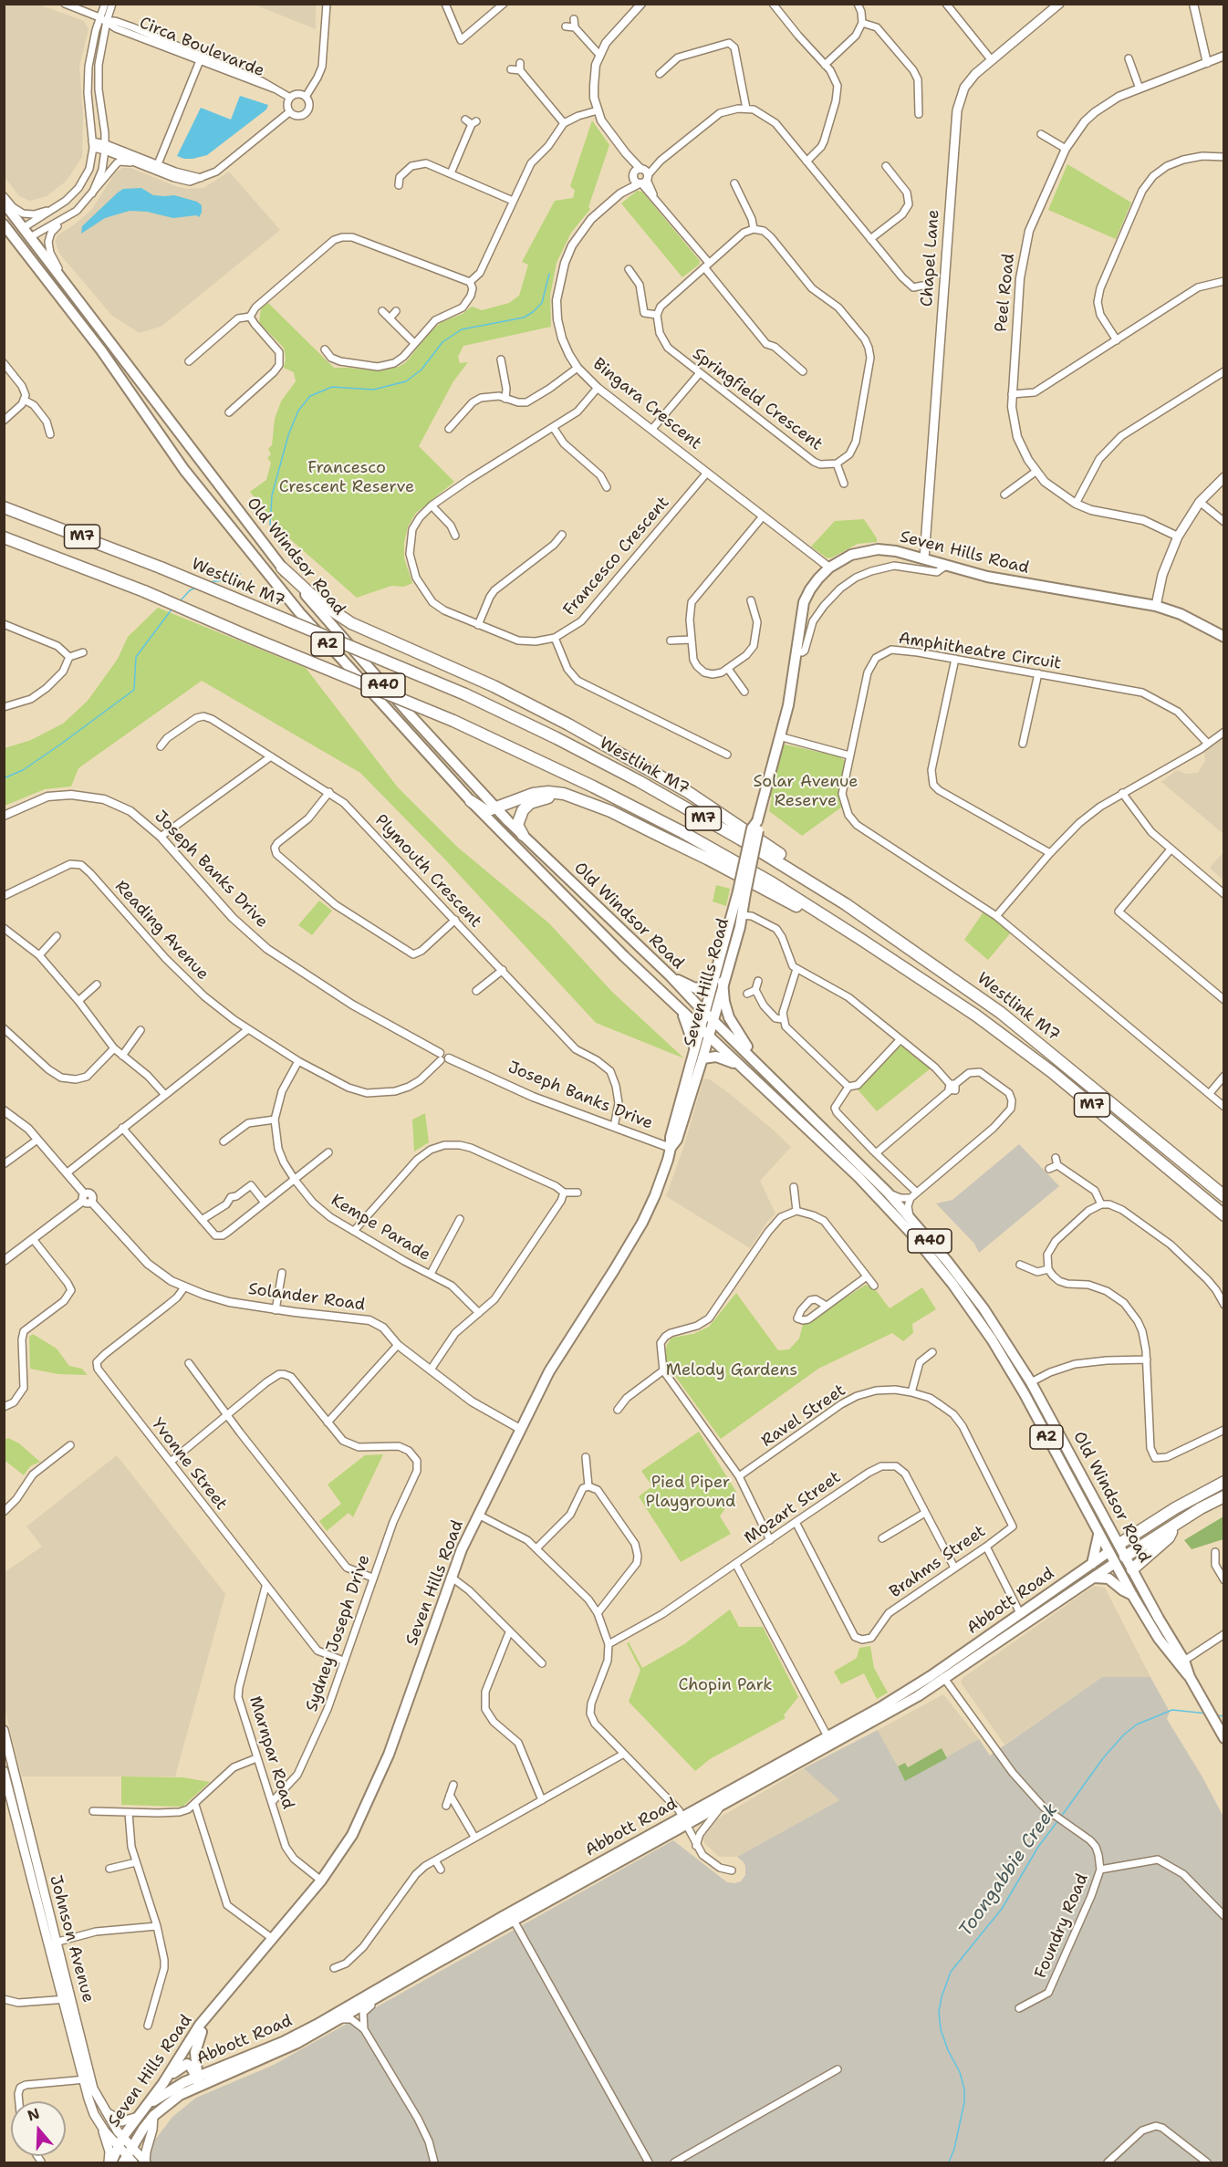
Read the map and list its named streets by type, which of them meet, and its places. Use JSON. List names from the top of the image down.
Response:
{
  "streets": {
    "highway": ["M7", "Westlink M7"],
    "main road": [
      "Chapel Lane",
      "Seven Hills Road",
      "Old Windsor Road",
      "A2",
      "A40",
      "Abbott Road",
      "Johnson Avenue"
    ],
    "street": [
      "Circa Boulevarde",
      "Peel Road",
      "Springfield Crescent",
      "Bingara Crescent",
      "Francesco Crescent",
      "Amphitheatre Circuit",
      "Joseph Banks Drive",
      "Plymouth Crescent",
      "Reading Avenue",
      "Kempe Parade",
      "Solander Road",
      "Ravel Street",
      "Yvonne Street",
      "Mozart Street",
      "Brahms Street",
      "Sydney Joseph Drive",
      "Marnpar Road",
      "Foundry Road"
    ]
  },
  "crossings": [
    ["Chapel Lane", "Seven Hills Road"],
    ["Bingara Crescent", "Seven Hills Road"],
    ["Bingara Crescent", "Francesco Crescent"],
    ["Seven Hills Road", "Old Windsor Road"],
    ["Seven Hills Road", "Joseph Banks Drive"],
    ["Seven Hills Road", "Solander Road"],
    ["Seven Hills Road", "Abbott Road"],
    ["Seven Hills Road", "Marnpar Road"],
    ["Seven Hills Road", "Johnson Avenue"],
    ["Old Windsor Road", "Abbott Road"],
    ["Joseph Banks Drive", "Plymouth Crescent"],
    ["Joseph Banks Drive", "Reading Avenue"],
    ["Reading Avenue", "Kempe Parade"],
    ["Solander Road", "Yvonne Street"],
    ["Ravel Street", "Brahms Street"],
    ["Yvonne Street", "Sydney Joseph Drive"],
    ["Yvonne Street", "Marnpar Road"],
    ["Mozart Street", "Brahms Street"],
    ["Abbott Road", "Foundry Road"],
    ["Sydney Joseph Drive", "Marnpar Road"]
  ],
  "water": ["Toongabbie Creek"],
  "parks": [
    "Francesco Crescent Reserve",
    "Solar Avenue Reserve",
    "Melody Gardens",
    "Pied Piper Playground",
    "Chopin Park"
  ],
  "north": "top"
}
